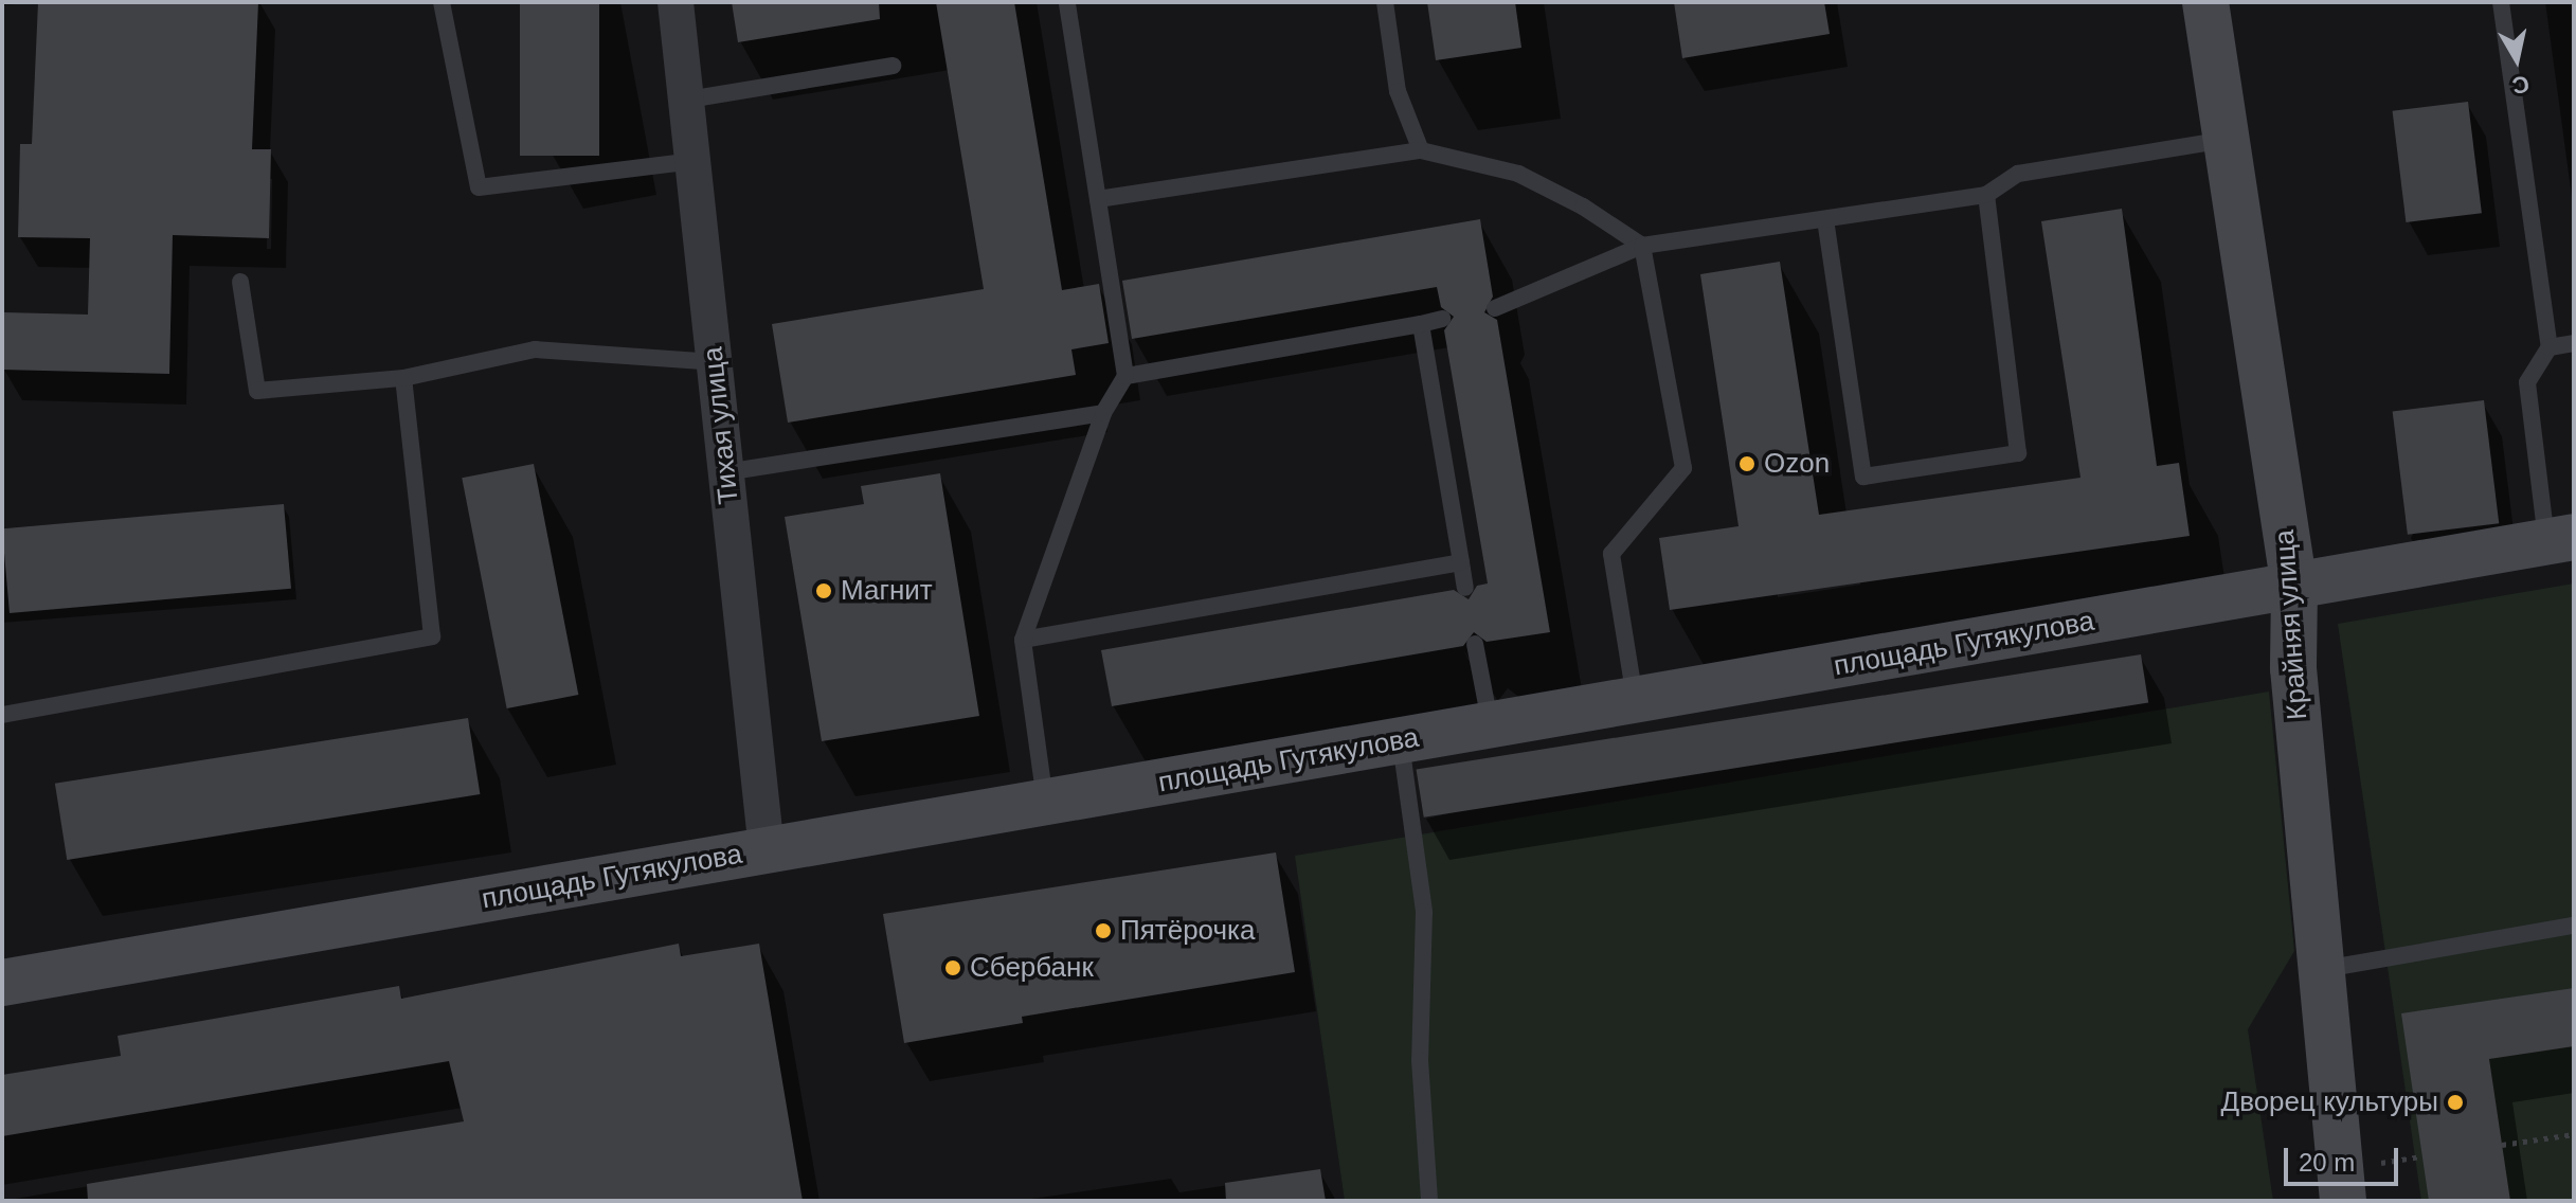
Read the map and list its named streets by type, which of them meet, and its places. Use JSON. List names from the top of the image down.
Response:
{
  "streets": {
    "street": ["Тихая улица", "Крайняя улица", "площадь Гутякулова"]
  },
  "crossings": [
    ["Тихая улица", "площадь Гутякулова"],
    ["Крайняя улица", "площадь Гутякулова"]
  ],
  "places": [
    "Ozon",
    "Магнит",
    "Пятёрочка",
    "Сбербанк",
    "Дворец культуры"
  ],
  "scale_bar": "20 m",
  "north": "bottom"
}
